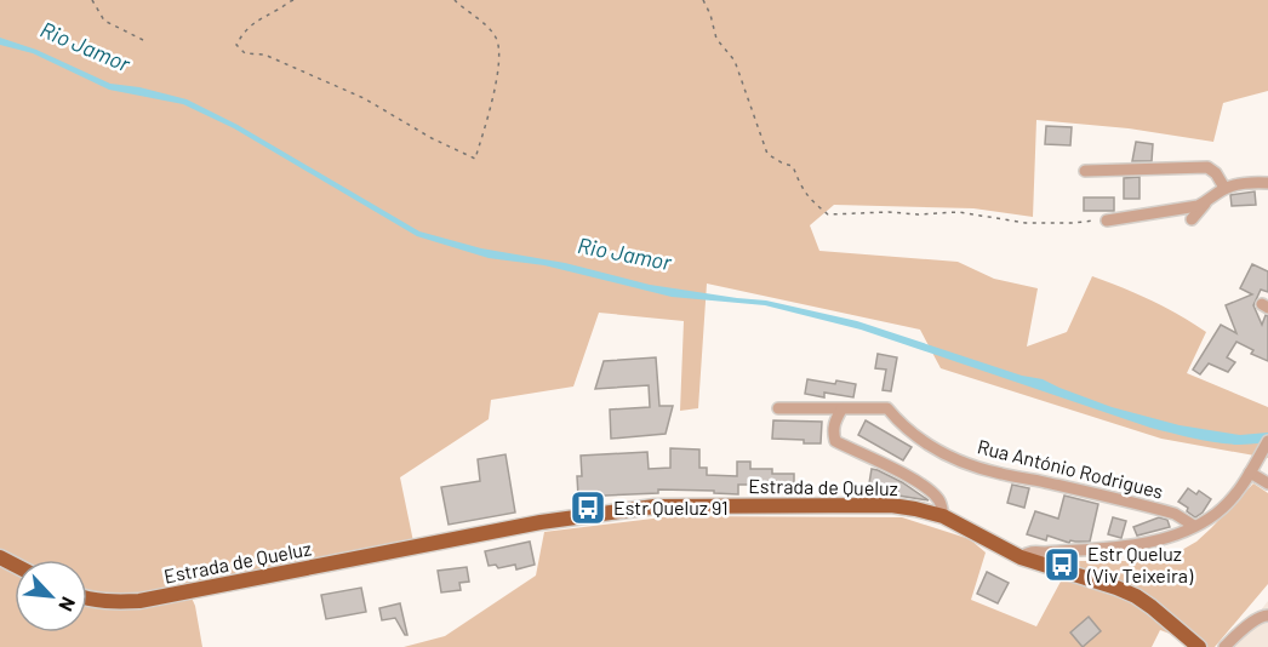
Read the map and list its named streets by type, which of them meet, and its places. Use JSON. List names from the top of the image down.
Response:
{
  "streets": {
    "main road": ["Estrada de Queluz"],
    "street": ["Rua António Rodrigues"]
  },
  "water": ["Rio Jamor"],
  "places": {
    "bus stop": ["Estr Queluz 91", "Estr Queluz (Viv Teixeira)"]
  },
  "north": "bottom right"
}
